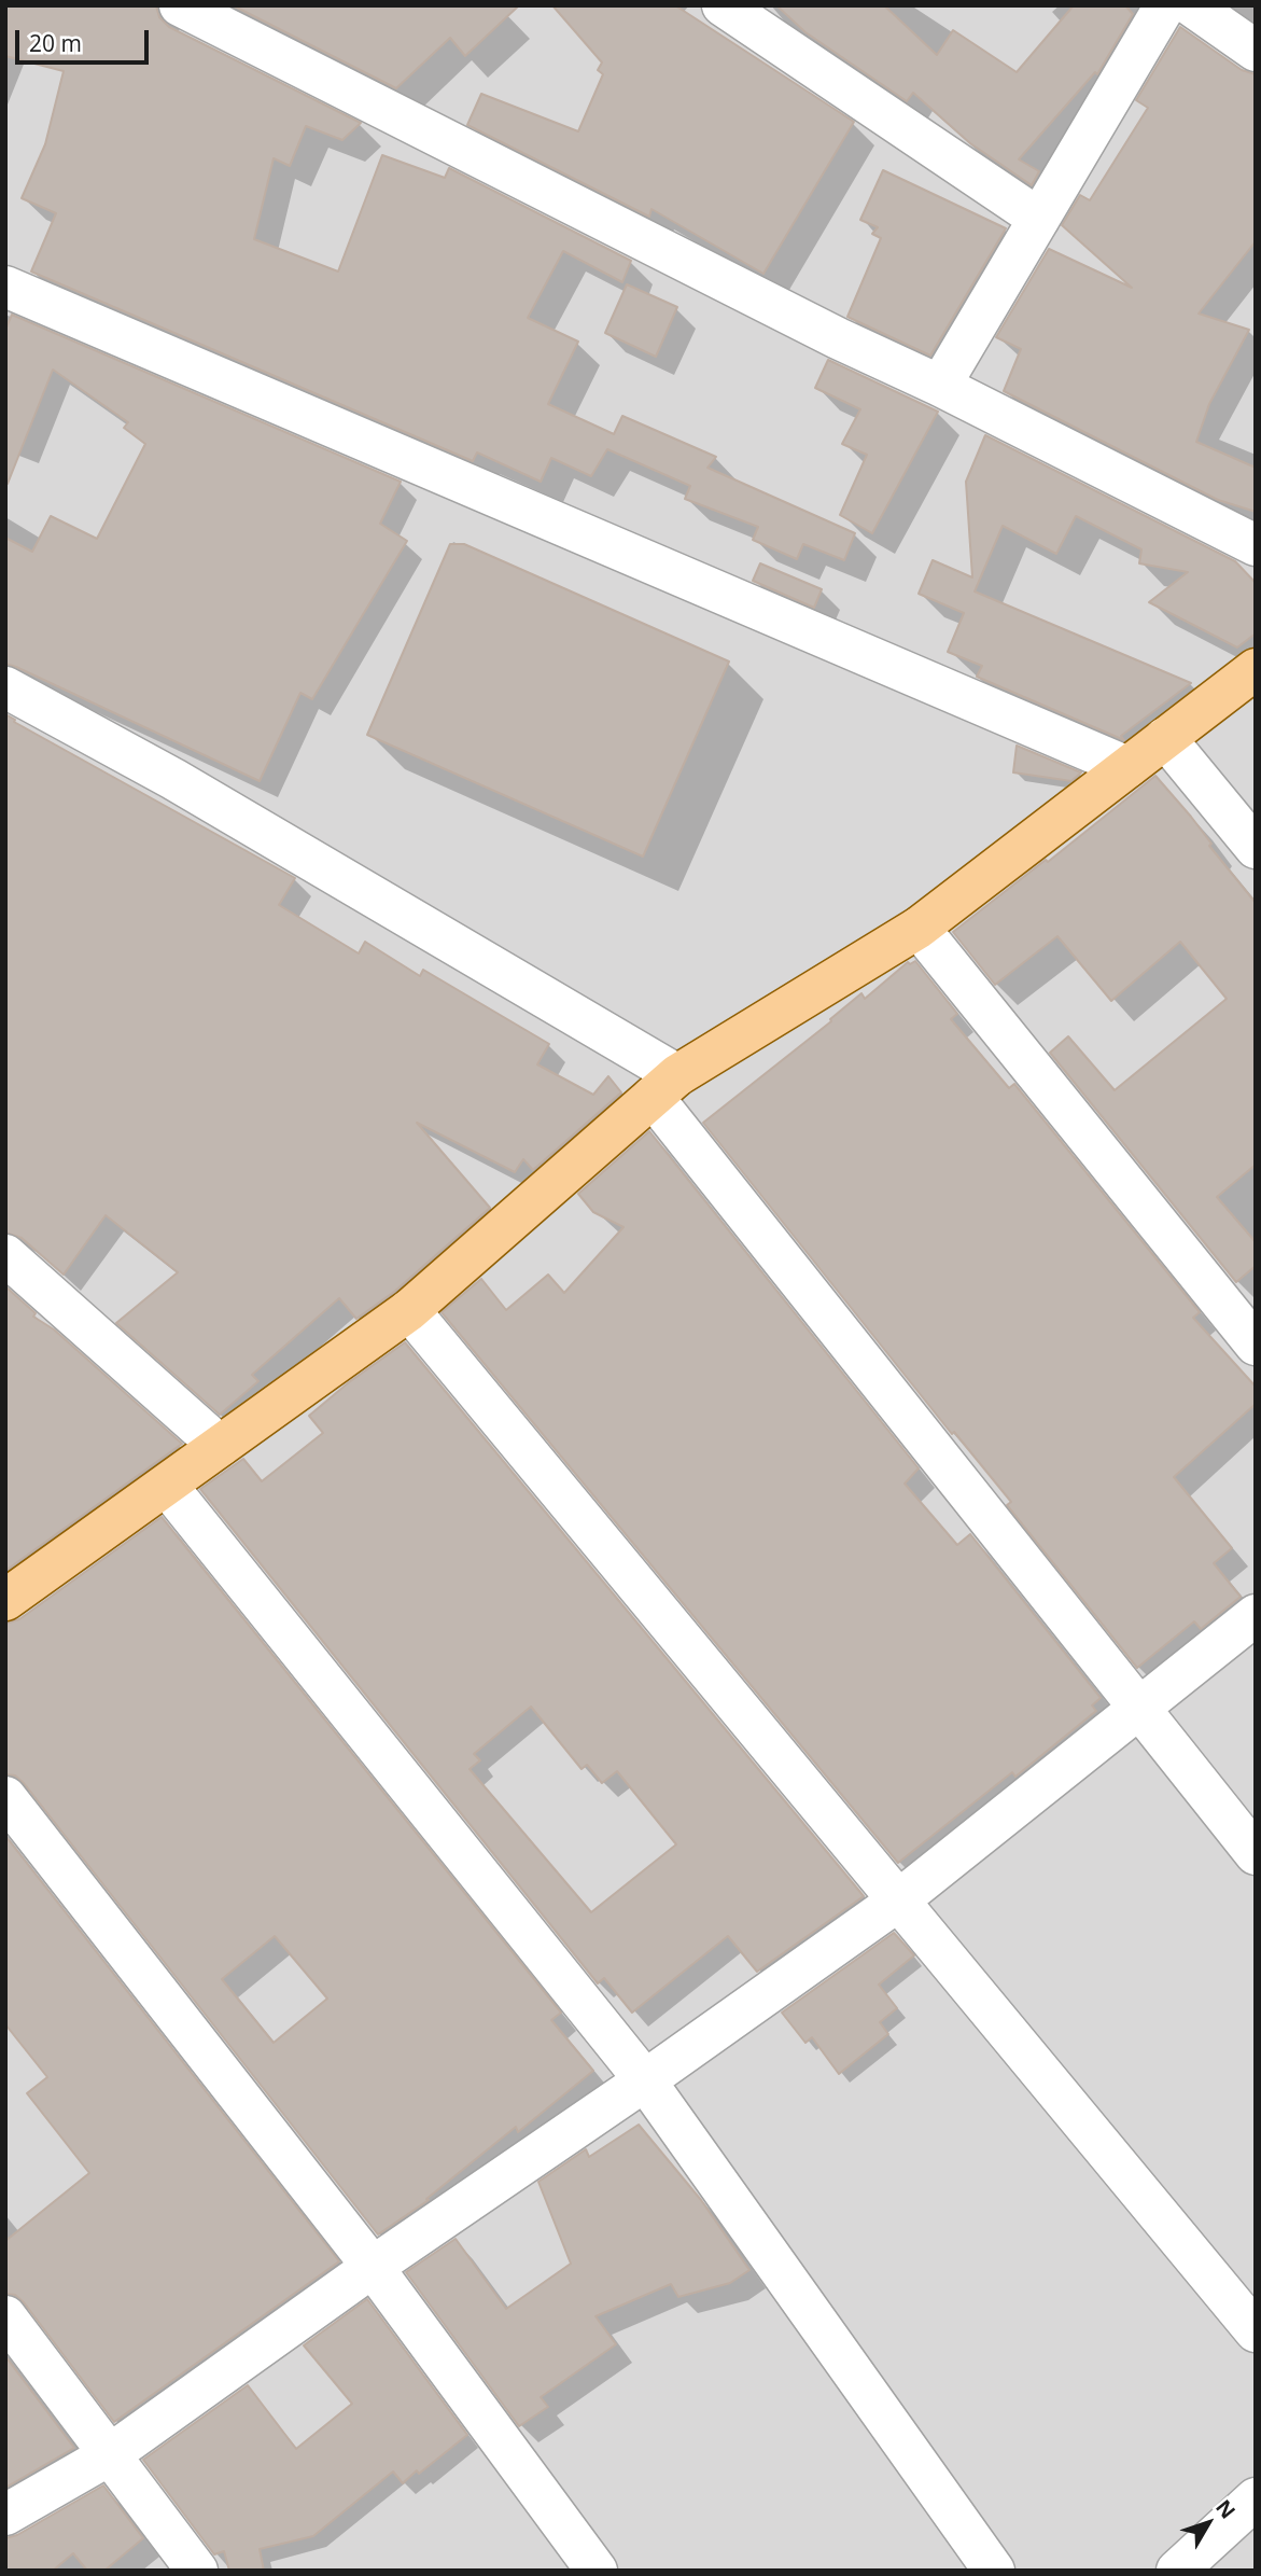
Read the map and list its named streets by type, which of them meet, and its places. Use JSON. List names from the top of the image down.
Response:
{
  "scale_bar": "20 m",
  "north": "top right"
}
